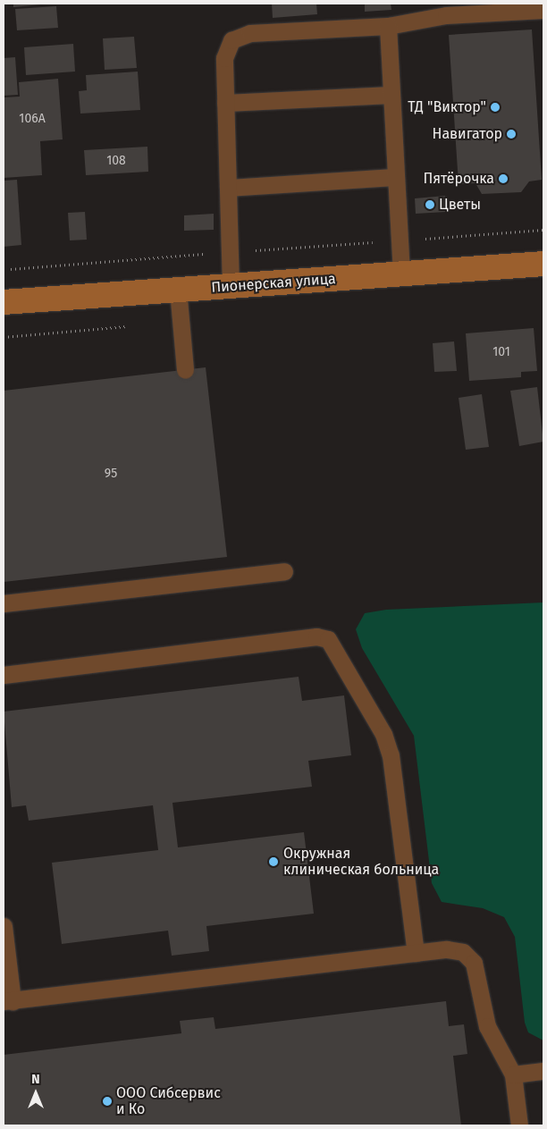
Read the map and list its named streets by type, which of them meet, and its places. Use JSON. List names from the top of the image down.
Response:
{
  "streets": {
    "street": ["Пионерская улица"]
  },
  "places": [
    "ТД \"Виктор\"",
    "Навигатор",
    "Пятёрочка",
    "Цветы",
    "Окружная клиническая больница",
    "ООО Сибсервис и Ко"
  ],
  "house_numbers": [
    "106А",
    "108",
    "101",
    "95"
  ],
  "north": "top"
}
